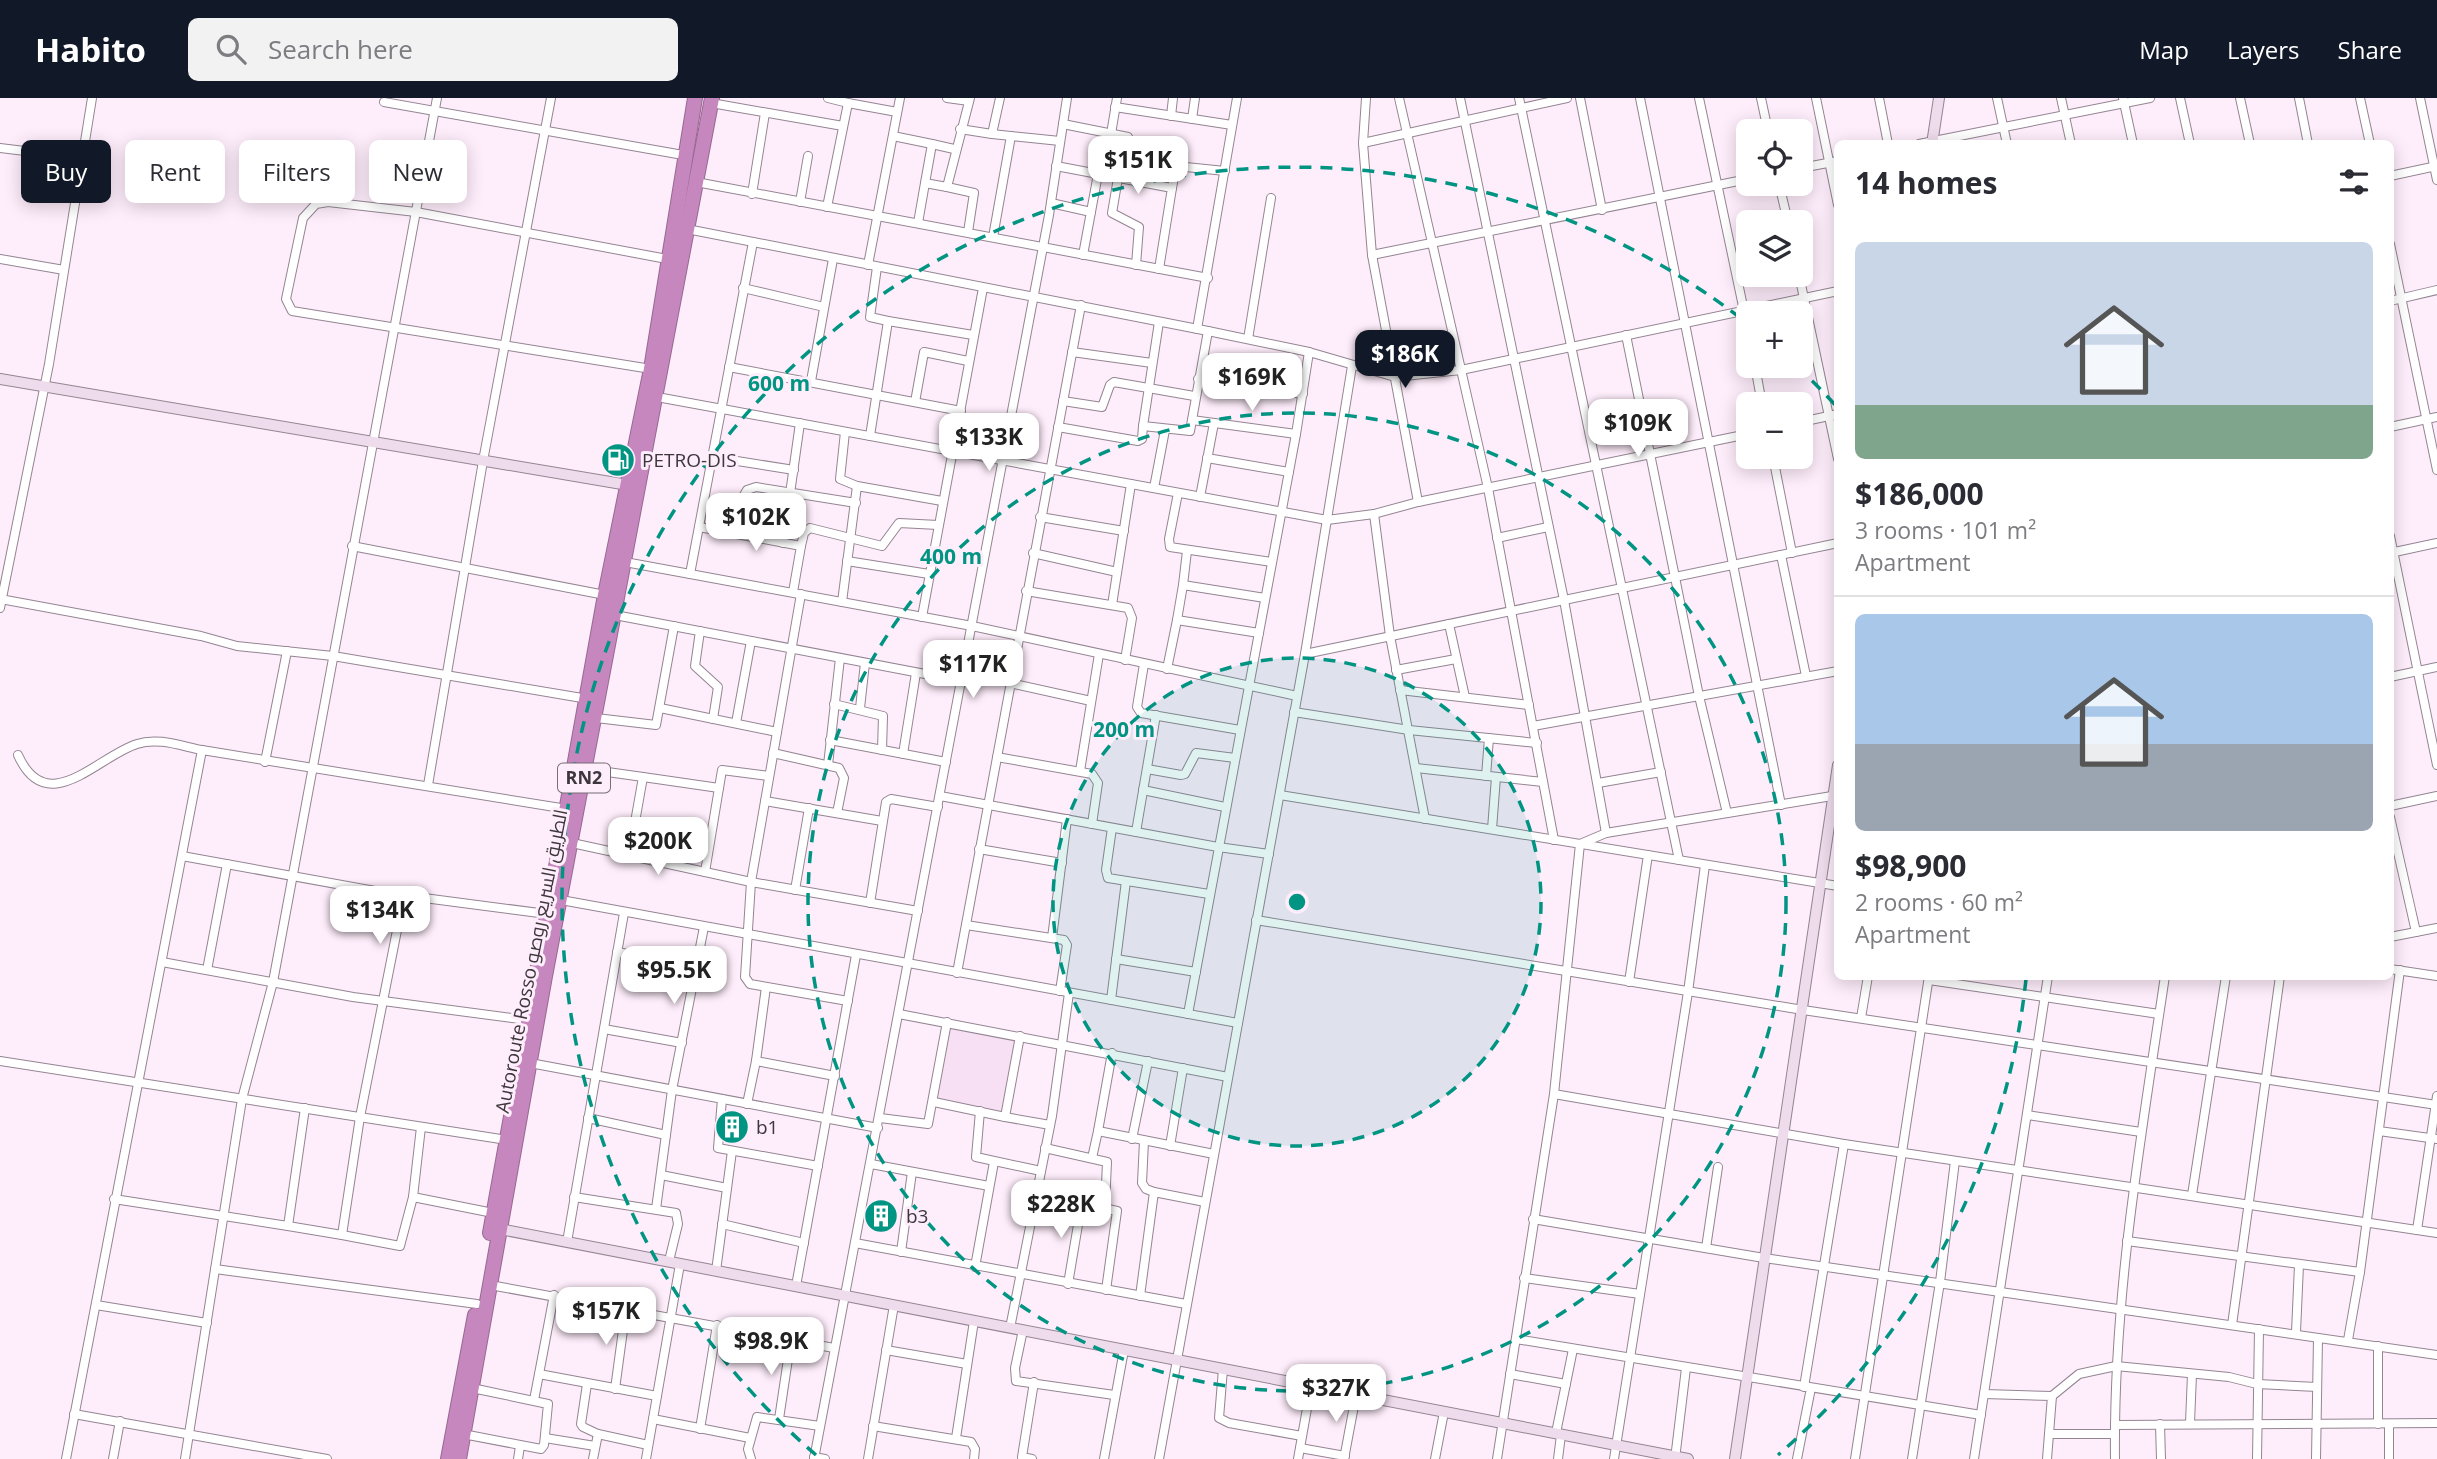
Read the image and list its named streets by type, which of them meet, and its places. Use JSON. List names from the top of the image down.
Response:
{
  "streets": {
    "highway": ["RN2", "Autoroute Rosso الطريق السريع روصو"]
  },
  "places": {
    "fuel station": ["PETRO-DIS"],
    "building": ["b1", "b3"]
  },
  "page": {
    "header": "Habito",
    "search": "Search here",
    "nav": ["Map", "Layers", "Share"],
    "map_buttons": ["+", "−"],
    "price": [
      "$151K",
      "$186K",
      "$169K",
      "$109K",
      "$133K",
      "$102K",
      "$117K",
      "$200K",
      "$134K",
      "$95.5K",
      "$228K",
      "$157K",
      "$98.9K",
      "$327K"
    ],
    "chip": [
      "Buy",
      "Rent",
      "Filters",
      "New"
    ],
    "heading": "14 homes",
    "list": [
      {
        "name": "$186,000",
        "note": "3 rooms · 101 m² · Apartment"
      },
      {
        "name": "$98,900",
        "note": "2 rooms · 60 m² · Apartment"
      }
    ]
  },
  "rings": ["600 m", "400 m", "200 m"]
}
